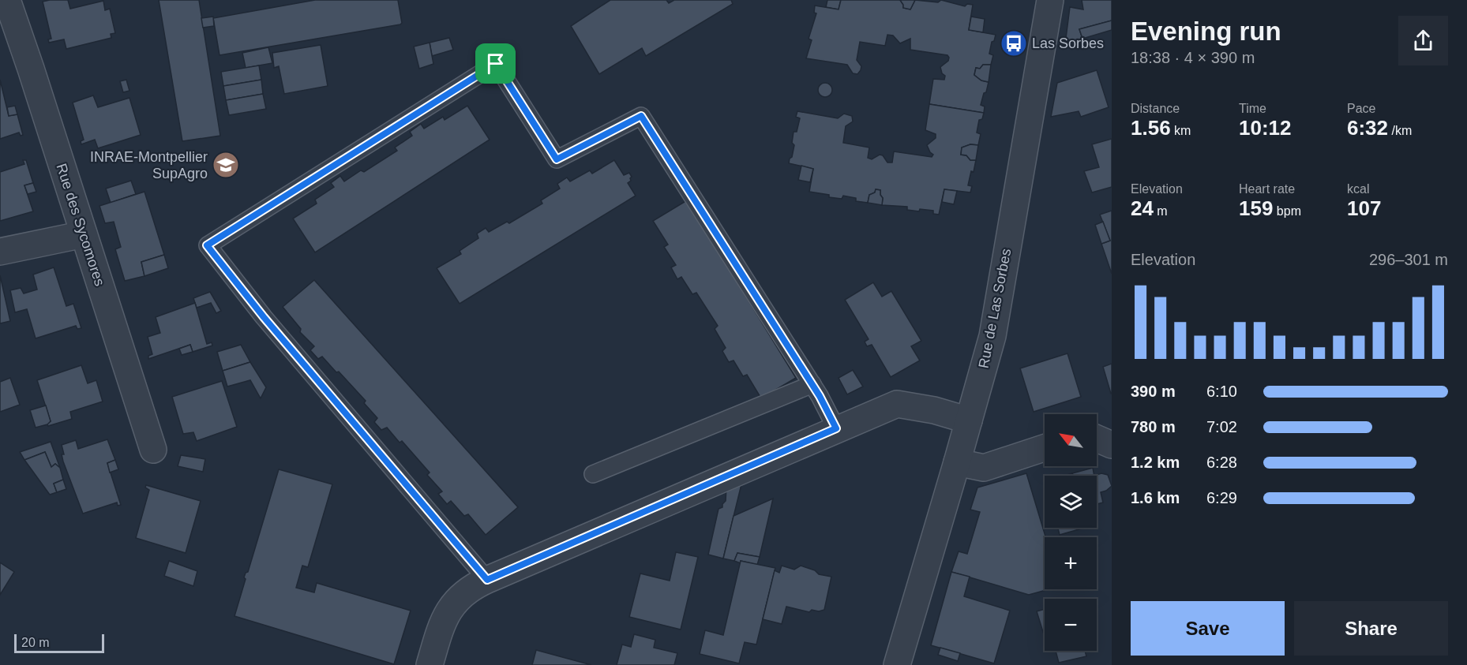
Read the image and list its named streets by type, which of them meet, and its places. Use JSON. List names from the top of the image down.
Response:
{
  "streets": {
    "street": ["Rue des Sycomores", "Rue de Las Sorbes"]
  },
  "places": {
    "bus stop": ["Las Sorbes"],
    "school or university": ["INRAE-Montpellier SupAgro"]
  },
  "scale_bar": "20 m",
  "north": "top left",
  "page": {
    "heading": ["Evening run", "18:38 · 4 × 390 m"],
    "stats": [
      ["Distance", "1.56 km"],
      ["Time", "10:12"],
      ["Pace", "6:32 /km"],
      ["Elevation", "24 m"],
      ["Heart rate", "159 bpm"],
      ["kcal", "107"]
    ],
    "chart": ["Elevation", "296–301 m"],
    "list": [
      {
        "name": "390 m",
        "note": "6:10"
      },
      {
        "name": "780 m",
        "note": "7:02"
      },
      {
        "name": "1.2 km",
        "note": "6:28"
      },
      {
        "name": "1.6 km",
        "note": "6:29"
      }
    ],
    "map_buttons": ["+", "−"],
    "buttons": ["Save", "Share"],
    "scale": "20 m"
  }
}
